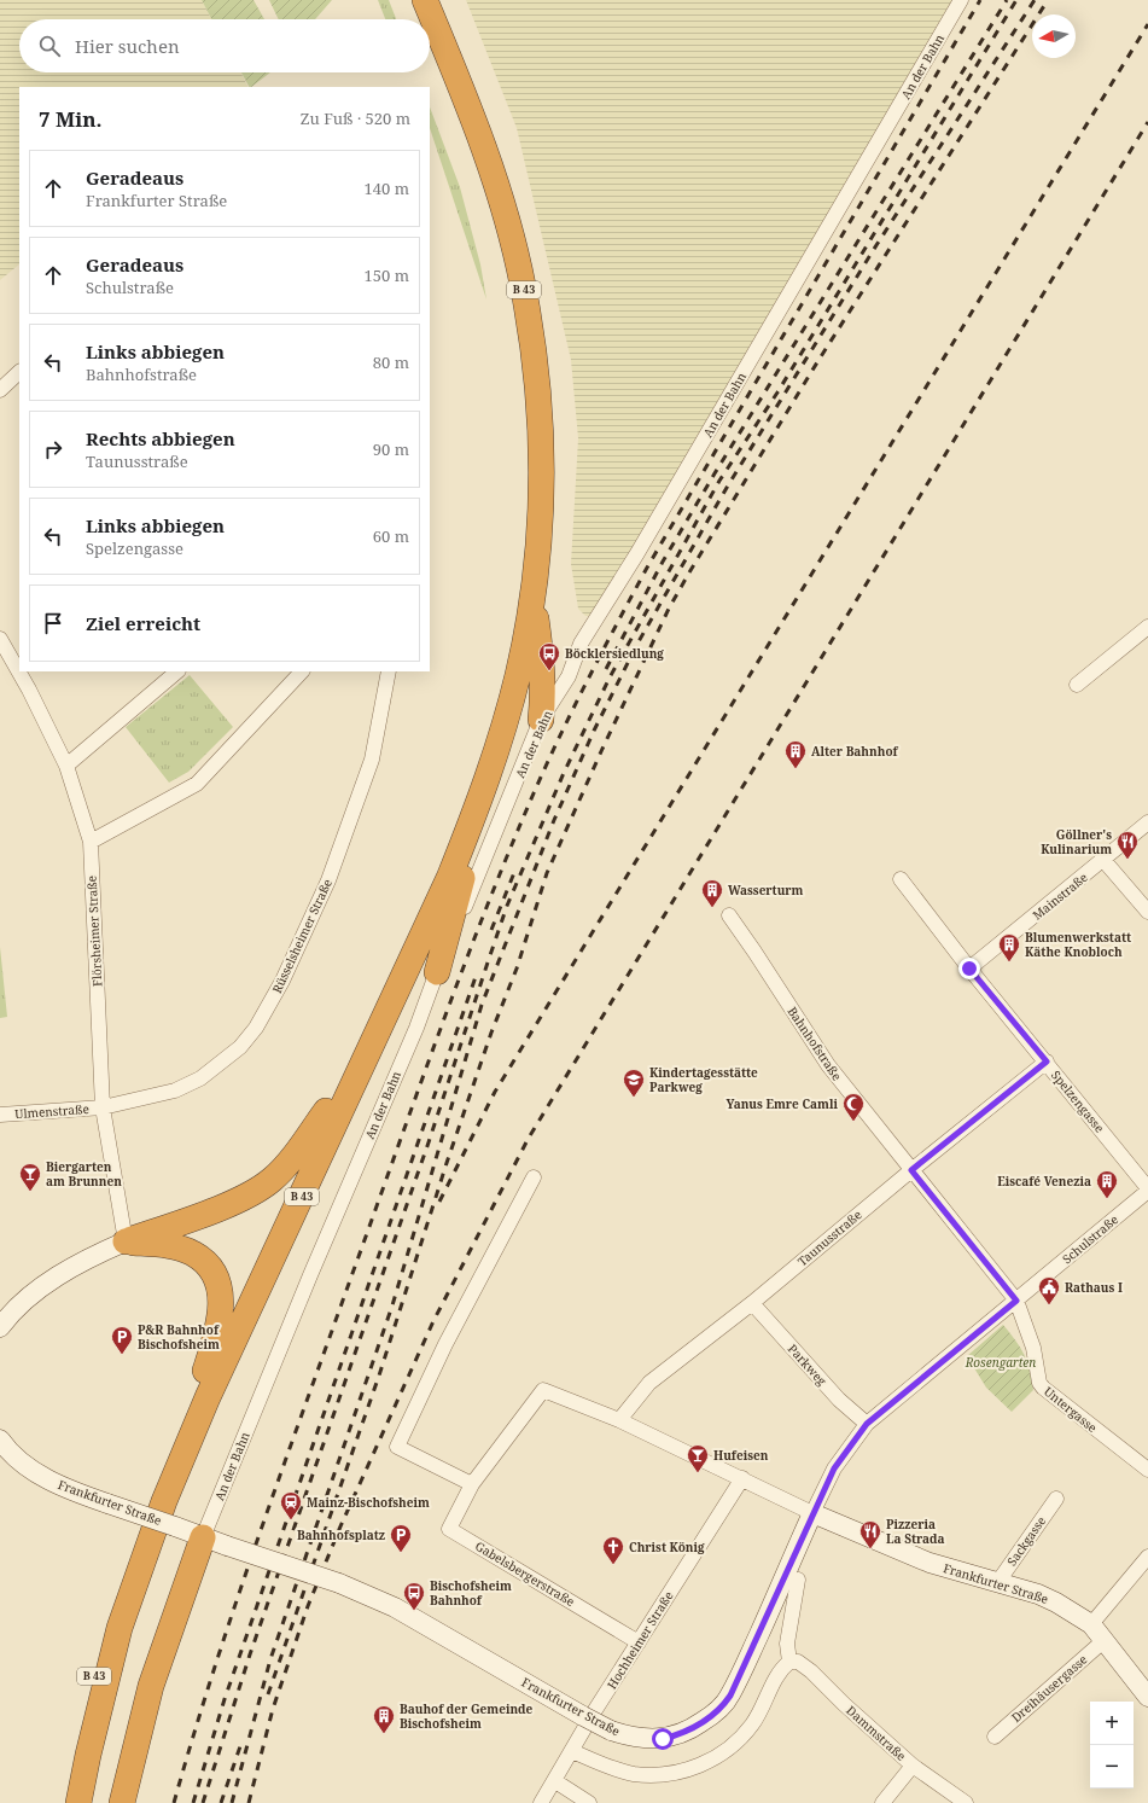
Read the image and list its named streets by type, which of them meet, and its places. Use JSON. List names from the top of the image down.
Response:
{
  "streets": {
    "highway": ["B 43"],
    "street": [
      "An der Bahn",
      "Mainstraße",
      "Flörsheimer Straße",
      "Rüsselsheimer Straße",
      "Bahnhofstraße",
      "Spelzengasse",
      "Ulmenstraße",
      "Taunusstraße",
      "Schulstraße",
      "Parkweg",
      "Untergasse",
      "Frankfurter Straße",
      "Sackgasse",
      "Gabelsbergerstraße",
      "Hochheimer Straße",
      "Dreihäusergasse",
      "Dammstraße"
    ]
  },
  "crossings": [
    ["An der Bahn", "Frankfurter Straße"],
    ["Mainstraße", "Spelzengasse"],
    ["Flörsheimer Straße", "Rüsselsheimer Straße"],
    ["Flörsheimer Straße", "Ulmenstraße"],
    ["Rüsselsheimer Straße", "Ulmenstraße"],
    ["Bahnhofstraße", "Taunusstraße"],
    ["Bahnhofstraße", "Schulstraße"],
    ["Bahnhofstraße", "Untergasse"],
    ["Spelzengasse", "Taunusstraße"],
    ["Spelzengasse", "Schulstraße"],
    ["Taunusstraße", "Parkweg"],
    ["Taunusstraße", "Frankfurter Straße"],
    ["Schulstraße", "Parkweg"],
    ["Schulstraße", "Untergasse"],
    ["Schulstraße", "Frankfurter Straße"],
    ["Frankfurter Straße", "Sackgasse"],
    ["Frankfurter Straße", "Gabelsbergerstraße"],
    ["Frankfurter Straße", "Hochheimer Straße"],
    ["Frankfurter Straße", "Dreihäusergasse"],
    ["Gabelsbergerstraße", "Hochheimer Straße"]
  ],
  "parks": ["Rosengarten"],
  "places": {
    "bus stop": ["Böcklersiedlung", "Bischofsheim Bahnhof"],
    "building": [
      "Alter Bahnhof",
      "Wasserturm",
      "Blumenwerkstatt Käthe Knobloch",
      "Eiscafé Venezia",
      "Bauhof der Gemeinde Bischofsheim"
    ],
    "restaurant": ["Göllner's Kulinarium", "Pizzeria La Strada"],
    "school or university": ["Kindertagesstätte Parkweg"],
    "mosque": ["Yanus Emre Camli"],
    "bar": ["Biergarten am Brunnen", "Hufeisen"],
    "public building": ["Rathaus I"],
    "parking": ["P&R Bahnhof Bischofsheim", "Bahnhofsplatz"],
    "station": ["Mainz-Bischofsheim"],
    "church": ["Christ König"]
  },
  "north": "left",
  "page": {
    "search": "Hier suchen",
    "heading": ["7 Min.", "Zu Fuß · 520 m"],
    "list": [
      ["Geradeaus", "Frankfurter Straße", "140 m"],
      ["Geradeaus", "Schulstraße", "150 m"],
      ["Links abbiegen", "Bahnhofstraße", "80 m"],
      ["Rechts abbiegen", "Taunusstraße", "90 m"],
      ["Links abbiegen", "Spelzengasse", "60 m"],
      "Ziel erreicht"
    ],
    "map_buttons": ["+", "−"]
  }
}
